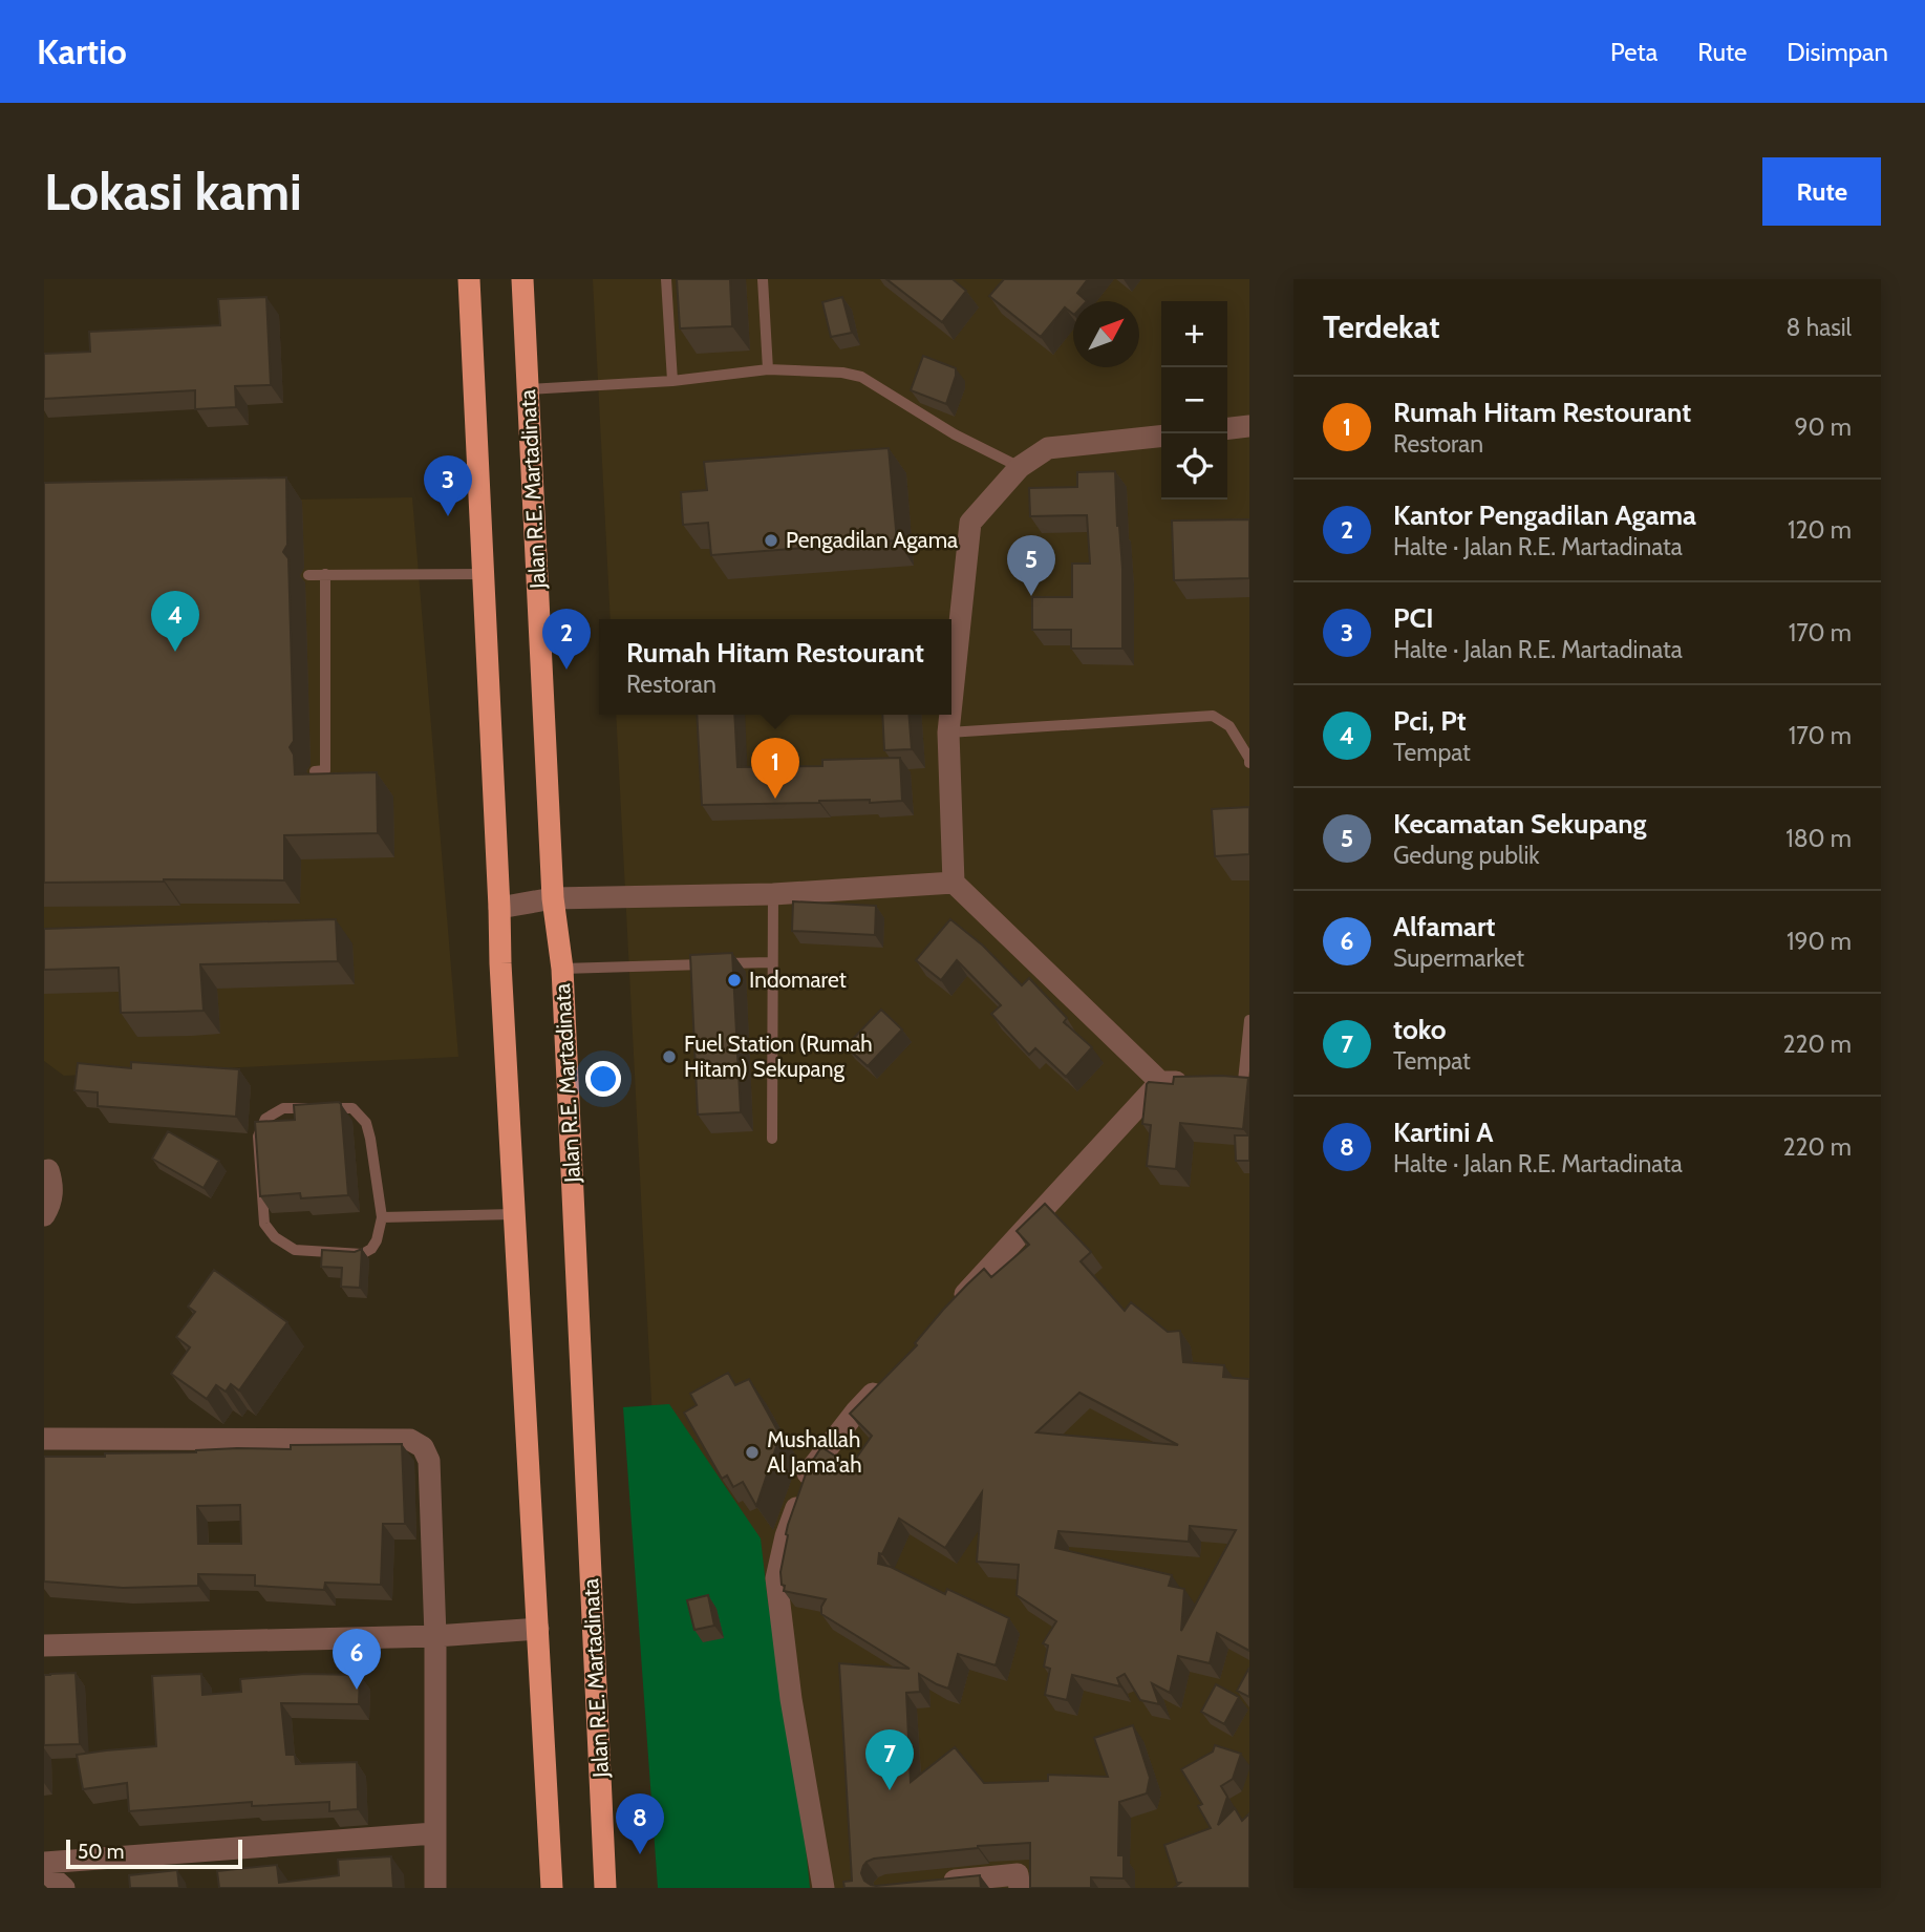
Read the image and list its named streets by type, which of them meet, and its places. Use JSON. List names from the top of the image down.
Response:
{
  "streets": {
    "highway": ["Jalan R.E. Martadinata"]
  },
  "places": [
    "Pengadilan Agama",
    "Indomaret",
    "Fuel Station (Rumah Hitam) Sekupang",
    "Mushallah Al Jama'ah"
  ],
  "scale_bar": "50 m",
  "north": "top right",
  "page": {
    "header": "Kartio",
    "nav": ["Peta", "Rute", "Disimpan"],
    "buttons": "Rute",
    "title": "Lokasi kami",
    "heading": ["Terdekat", "8 hasil"],
    "map_buttons": ["+", "−"],
    "list": [
      {
        "mark": "1",
        "name": "Rumah Hitam Restourant",
        "note": "Restoran",
        "value": "90 m"
      },
      {
        "mark": "2",
        "name": "Kantor Pengadilan Agama",
        "note": "Halte · Jalan R.E. Martadinata",
        "value": "120 m"
      },
      {
        "mark": "3",
        "name": "PCI",
        "note": "Halte · Jalan R.E. Martadinata",
        "value": "170 m"
      },
      {
        "mark": "4",
        "name": "Pci, Pt",
        "note": "Tempat",
        "value": "170 m"
      },
      {
        "mark": "5",
        "name": "Kecamatan Sekupang",
        "note": "Gedung publik",
        "value": "180 m"
      },
      {
        "mark": "6",
        "name": "Alfamart",
        "note": "Supermarket",
        "value": "190 m"
      },
      {
        "mark": "7",
        "name": "toko",
        "note": "Tempat",
        "value": "220 m"
      },
      {
        "mark": "8",
        "name": "Kartini A",
        "note": "Halte · Jalan R.E. Martadinata",
        "value": "220 m"
      }
    ],
    "pins": [
      "3",
      "5",
      "4",
      "2",
      "1",
      "6",
      "7",
      "8"
    ],
    "popup": ["Rumah Hitam Restourant", "Restoran"],
    "scale": "50 m"
  }
}
